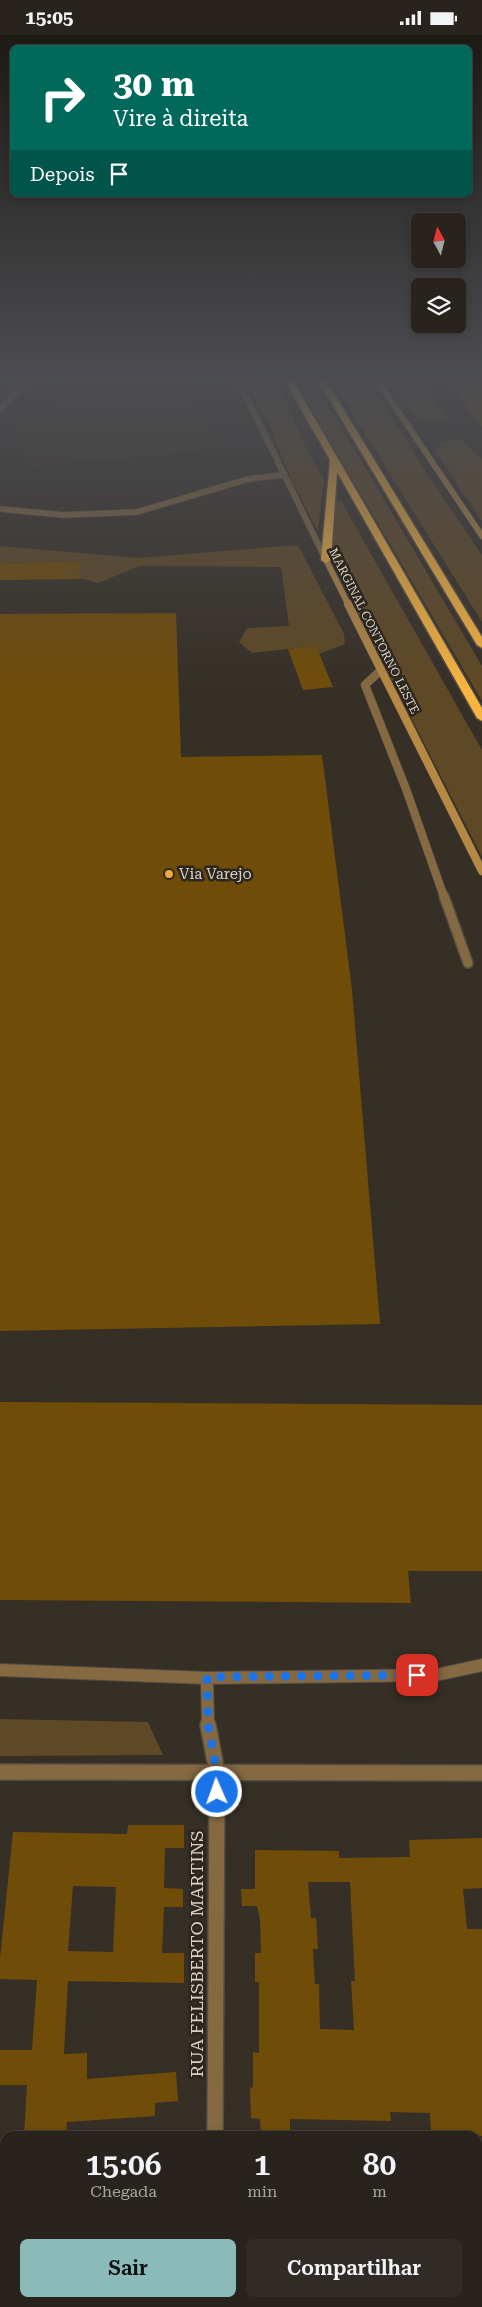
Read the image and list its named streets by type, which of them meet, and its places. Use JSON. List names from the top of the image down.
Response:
{
  "streets": {
    "main road": ["MARGINAL CONTORNO LESTE"],
    "street": ["RUA FELISBERTO MARTINS"]
  },
  "places": ["Via Varejo"],
  "north": "top",
  "page": {
    "status": "15:05",
    "turn": ["30 m", "Vire à direita"],
    "then": "Depois",
    "eta": [
      "15:06",
      "Chegada",
      "1",
      "min",
      "80",
      "m"
    ],
    "buttons": ["Sair", "Compartilhar"]
  }
}
